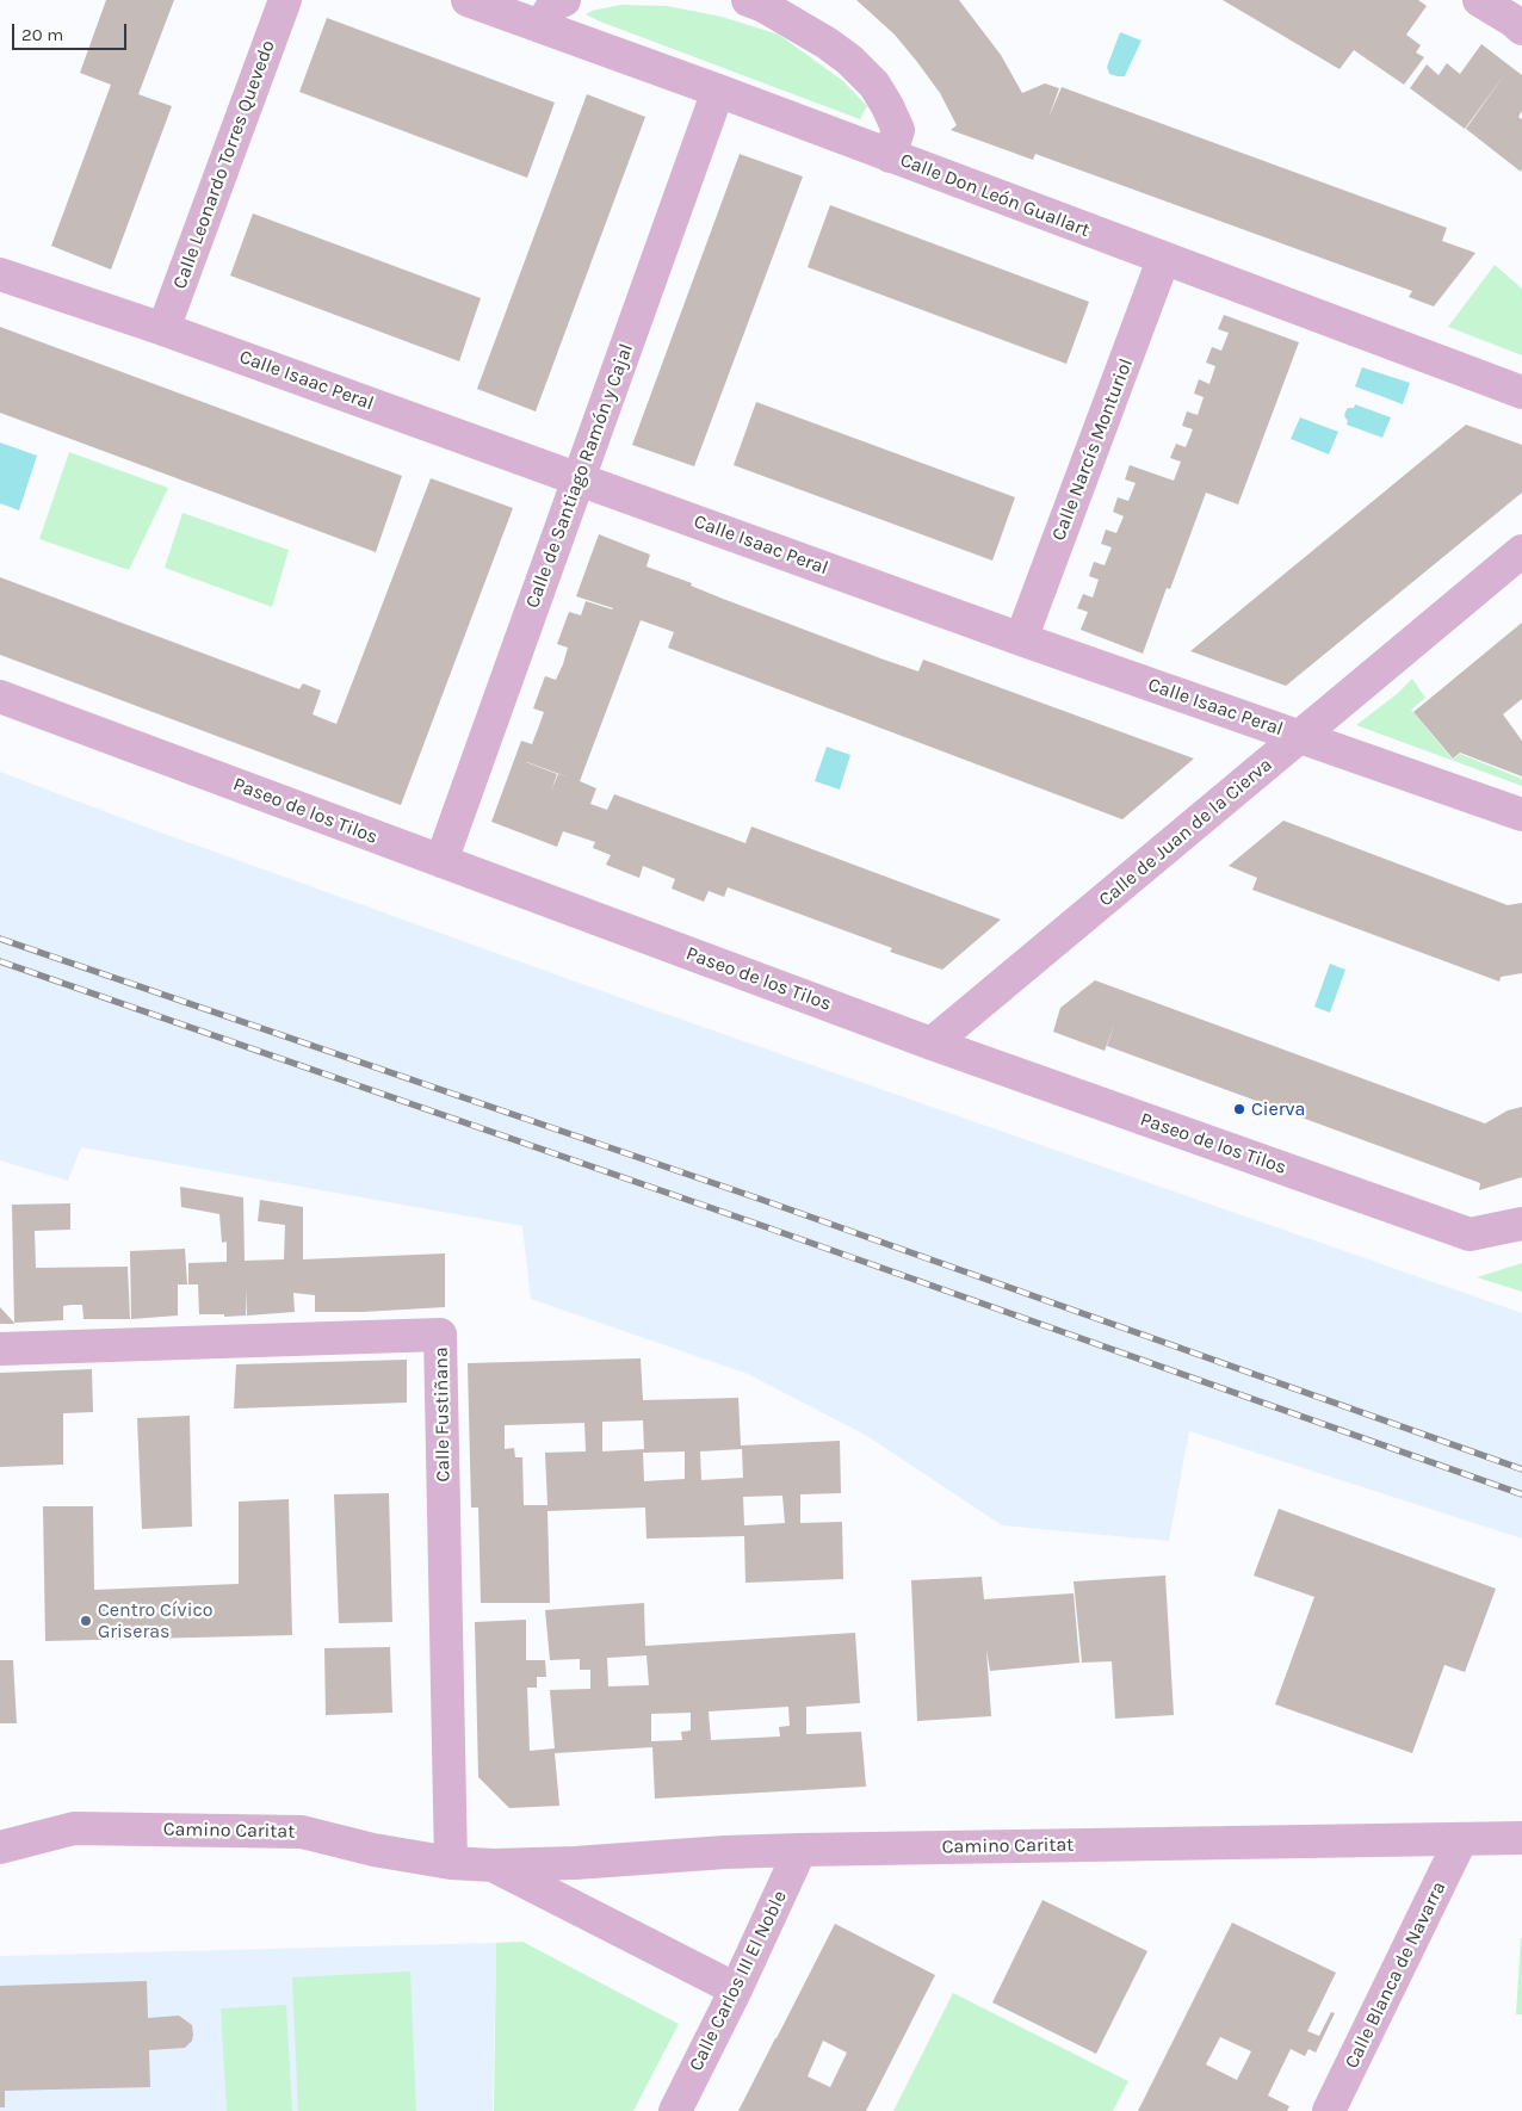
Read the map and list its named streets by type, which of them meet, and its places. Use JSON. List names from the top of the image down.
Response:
{
  "streets": {
    "street": [
      "Calle Leonardo Torres Quevedo",
      "Calle Don León Guallart",
      "Calle Isaac Peral",
      "Calle Narcís Monturiol",
      "Calle de Santiago Ramón y Cajal",
      "Paseo de los Tilos",
      "Calle de Juan de la Cierva",
      "Calle Fustiñana",
      "Camino Caritat",
      "Calle Blanca de Navarra",
      "Calle Carlos III El Noble"
    ]
  },
  "crossings": [
    ["Calle Leonardo Torres Quevedo", "Calle Isaac Peral"],
    ["Calle Don León Guallart", "Calle Narcís Monturiol"],
    ["Calle Don León Guallart", "Calle de Santiago Ramón y Cajal"],
    ["Calle Isaac Peral", "Calle Narcís Monturiol"],
    ["Calle Isaac Peral", "Calle de Santiago Ramón y Cajal"],
    ["Calle Isaac Peral", "Calle de Juan de la Cierva"],
    ["Calle de Santiago Ramón y Cajal", "Paseo de los Tilos"],
    ["Paseo de los Tilos", "Calle de Juan de la Cierva"],
    ["Calle Fustiñana", "Camino Caritat"],
    ["Camino Caritat", "Calle Blanca de Navarra"],
    ["Camino Caritat", "Calle Carlos III El Noble"]
  ],
  "places": ["Cierva", "Centro Cívico Griseras"],
  "scale_bar": "20 m"
}
